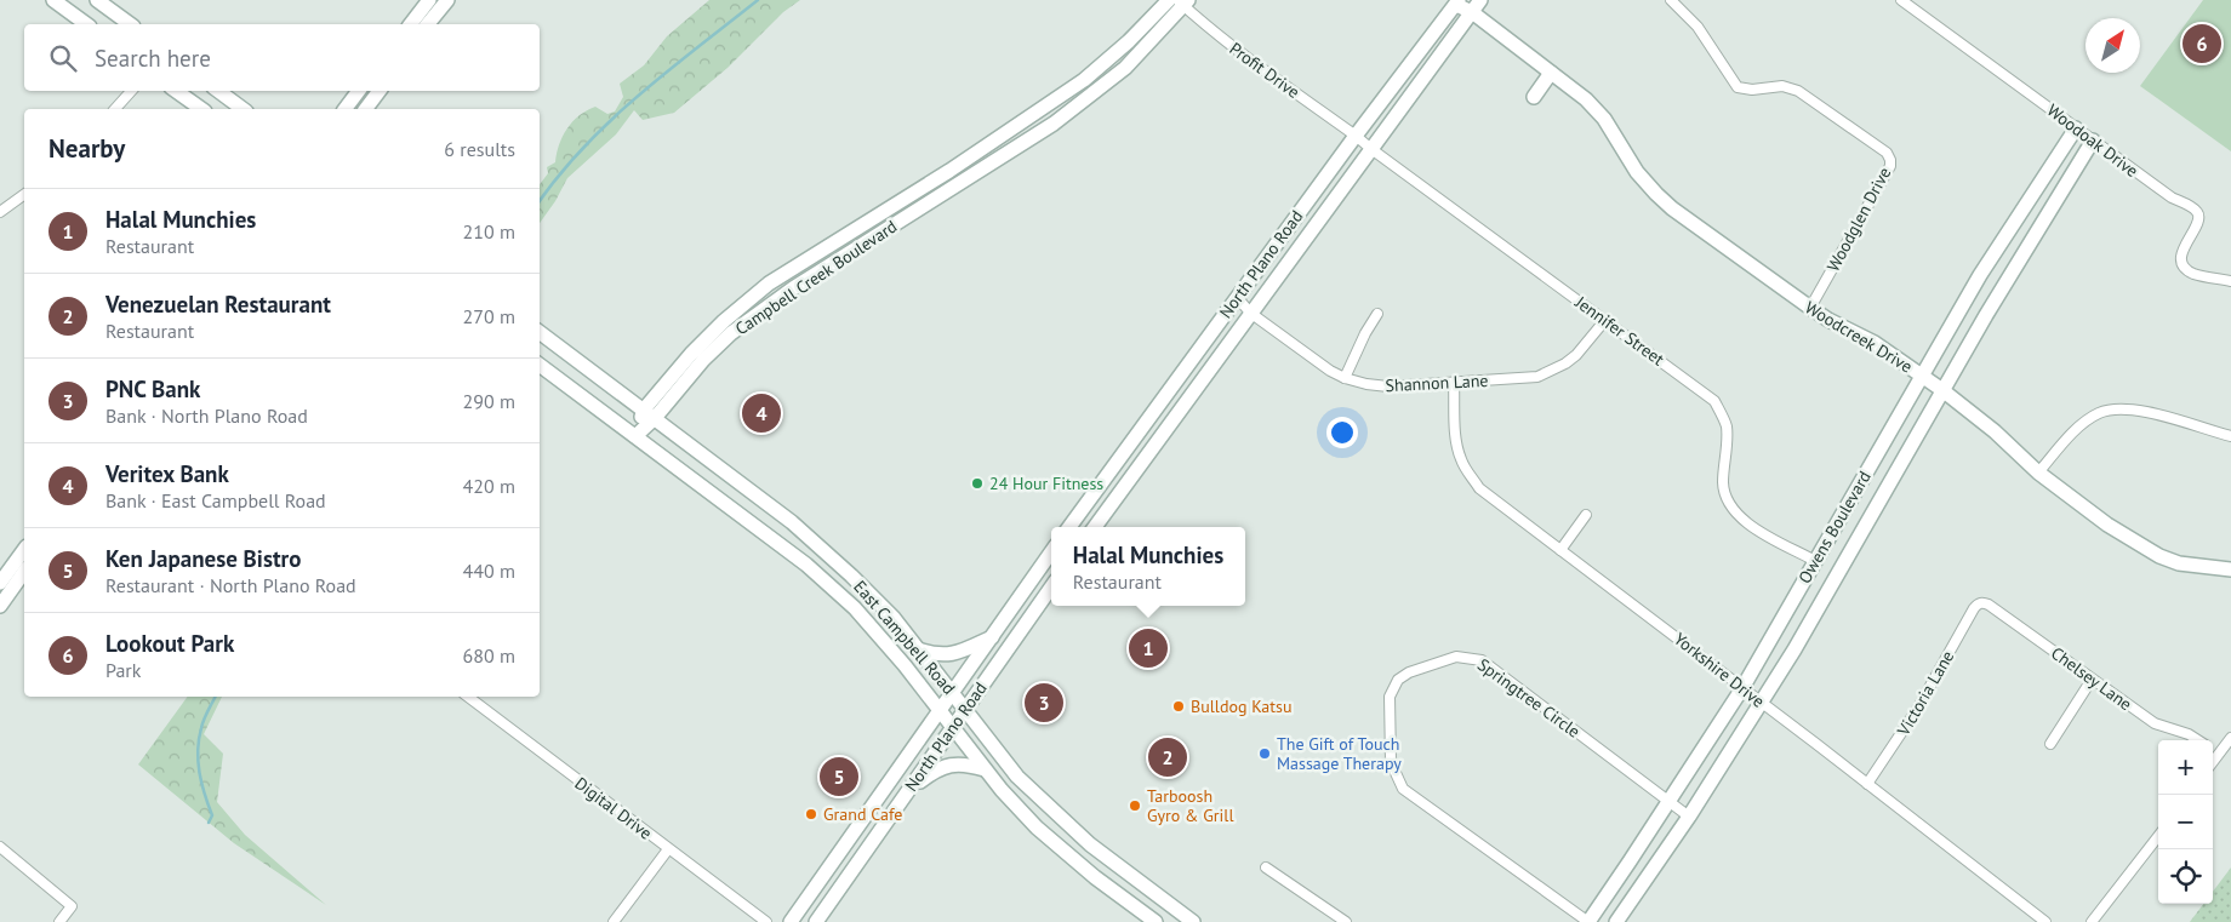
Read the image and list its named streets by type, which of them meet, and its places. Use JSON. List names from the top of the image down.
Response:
{
  "streets": {
    "street": [
      "Profit Drive",
      "Woodoak Drive",
      "Woodglen Drive",
      "North Plano Road",
      "Campbell Creek Boulevard",
      "Jennifer Street",
      "Woodcreek Drive",
      "Shannon Lane",
      "Owens Boulevard",
      "East Campbell Road",
      "Yorkshire Drive",
      "Chelsey Lane",
      "Victoria Lane",
      "Springtree Circle",
      "Digital Drive"
    ]
  },
  "crossings": [
    ["Profit Drive", "North Plano Road"],
    ["Profit Drive", "Campbell Creek Boulevard"],
    ["Profit Drive", "Jennifer Street"],
    ["Woodoak Drive", "Owens Boulevard"],
    ["Woodglen Drive", "Woodcreek Drive"],
    ["North Plano Road", "Jennifer Street"],
    ["North Plano Road", "Woodcreek Drive"],
    ["North Plano Road", "Shannon Lane"],
    ["North Plano Road", "East Campbell Road"],
    ["Campbell Creek Boulevard", "East Campbell Road"],
    ["Jennifer Street", "Shannon Lane"],
    ["Jennifer Street", "Owens Boulevard"],
    ["Woodcreek Drive", "Owens Boulevard"],
    ["Shannon Lane", "Yorkshire Drive"],
    ["Owens Boulevard", "Yorkshire Drive"],
    ["Owens Boulevard", "Springtree Circle"],
    ["Yorkshire Drive", "Victoria Lane"],
    ["Chelsey Lane", "Victoria Lane"]
  ],
  "places": [
    "24 Hour Fitness",
    "Bulldog Katsu",
    "The Gift of Touch Massage Therapy",
    "Tarboosh Gyro & Grill",
    "Grand Cafe"
  ],
  "north": "top right",
  "page": {
    "pins": [
      "6",
      "4",
      "1",
      "3",
      "2",
      "5"
    ],
    "search": "Search here",
    "heading": ["Nearby", "6 results"],
    "list": [
      {
        "mark": "1",
        "name": "Halal Munchies",
        "note": "Restaurant",
        "value": "210 m"
      },
      {
        "mark": "2",
        "name": "Venezuelan Restaurant",
        "note": "Restaurant",
        "value": "270 m"
      },
      {
        "mark": "3",
        "name": "PNC Bank",
        "note": "Bank · North Plano Road",
        "value": "290 m"
      },
      {
        "mark": "4",
        "name": "Veritex Bank",
        "note": "Bank · East Campbell Road",
        "value": "420 m"
      },
      {
        "mark": "5",
        "name": "Ken Japanese Bistro",
        "note": "Restaurant · North Plano Road",
        "value": "440 m"
      },
      {
        "mark": "6",
        "name": "Lookout Park",
        "note": "Park",
        "value": "680 m"
      }
    ],
    "popup": ["Halal Munchies", "Restaurant"],
    "map_buttons": ["+", "−"]
  }
}
